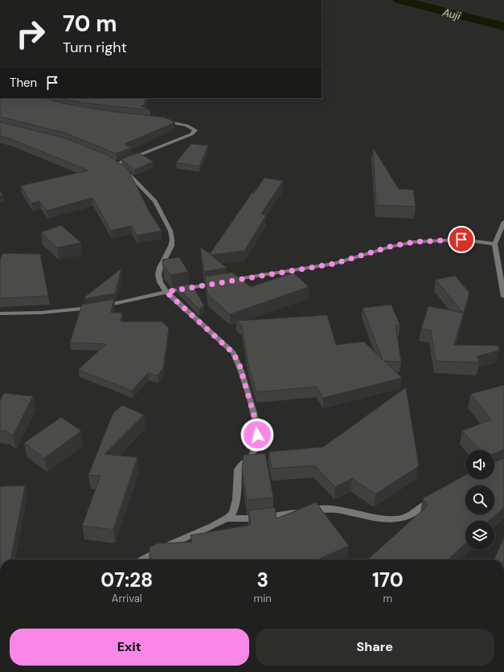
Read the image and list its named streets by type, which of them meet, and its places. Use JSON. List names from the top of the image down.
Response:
{
  "water": ["Auji"],
  "page": {
    "turn": ["70 m", "Turn right"],
    "then": "Then",
    "eta": [
      "07:28",
      "Arrival",
      "3",
      "min",
      "170",
      "m"
    ],
    "buttons": ["Exit", "Share"]
  }
}
